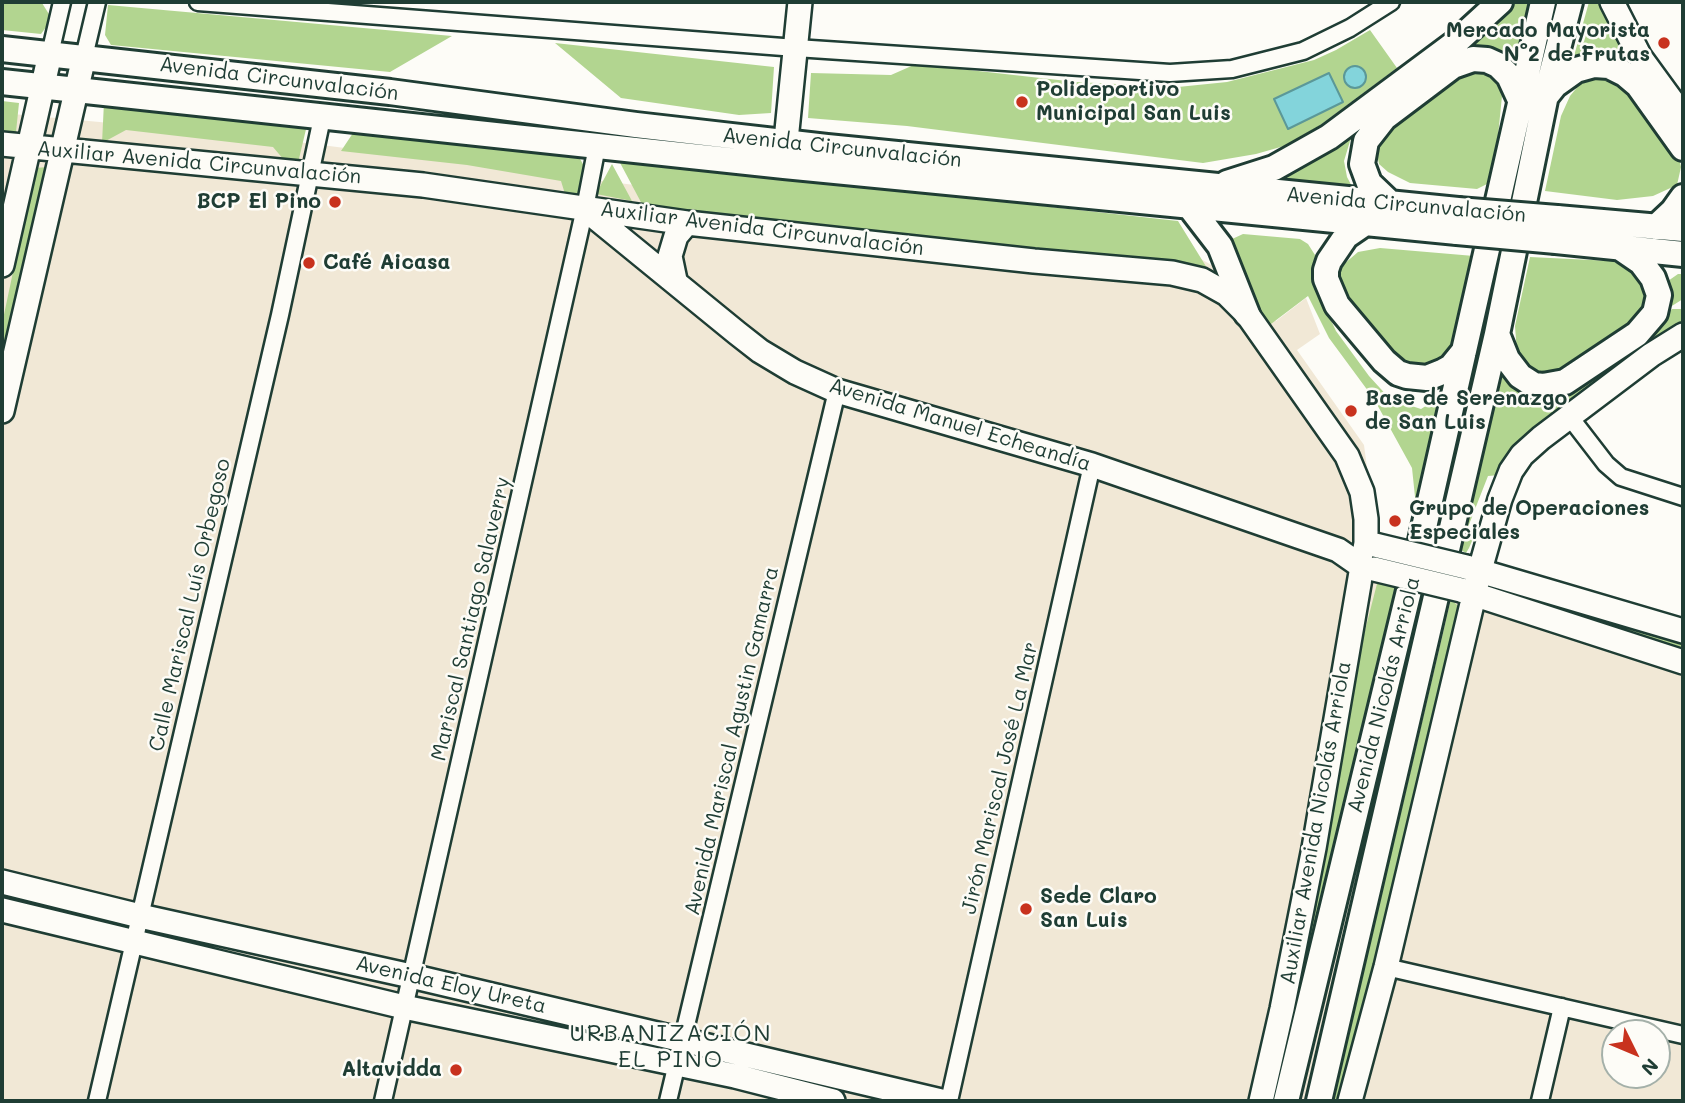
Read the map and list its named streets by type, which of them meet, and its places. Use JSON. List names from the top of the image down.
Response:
{
  "streets": {
    "main road": ["Avenida Circunvalación", "Avenida Nicolás Arriola"],
    "street": [
      "Auxiliar Avenida Circunvalación",
      "Avenida Manuel Echeandía",
      "Calle Mariscal Luís Orbegoso",
      "Mariscal Santiago Salaverry",
      "Avenida Mariscal Agustin Gamarra",
      "Jirón Mariscal José La Mar",
      "Auxiliar Avenida Nicolás Arriola",
      "Avenida Eloy Ureta"
    ]
  },
  "crossings": [
    ["Avenida Circunvalación", "Calle Mariscal Luís Orbegoso"],
    ["Avenida Circunvalación", "Mariscal Santiago Salaverry"],
    ["Auxiliar Avenida Circunvalación", "Avenida Manuel Echeandía"],
    ["Auxiliar Avenida Circunvalación", "Calle Mariscal Luís Orbegoso"],
    ["Auxiliar Avenida Circunvalación", "Mariscal Santiago Salaverry"],
    ["Auxiliar Avenida Circunvalación", "Auxiliar Avenida Nicolás Arriola"],
    ["Avenida Manuel Echeandía", "Mariscal Santiago Salaverry"],
    ["Avenida Manuel Echeandía", "Avenida Mariscal Agustin Gamarra"],
    ["Avenida Manuel Echeandía", "Jirón Mariscal José La Mar"],
    ["Avenida Manuel Echeandía", "Auxiliar Avenida Nicolás Arriola"],
    ["Calle Mariscal Luís Orbegoso", "Avenida Eloy Ureta"],
    ["Mariscal Santiago Salaverry", "Avenida Eloy Ureta"],
    ["Avenida Mariscal Agustin Gamarra", "Avenida Eloy Ureta"]
  ],
  "districts": ["URBANIZACIÓN EL PINO"],
  "places": [
    "Mercado Mayorista N°2 de Frutas",
    "Polideportivo Municipal San Luis",
    "BCP El Pino",
    "Café Aicasa",
    "Base de Serenazgo de San Luis",
    "Grupo de Operaciones Especiales",
    "Sede Claro San Luis",
    "Altavidda"
  ],
  "north": "bottom right"
}
